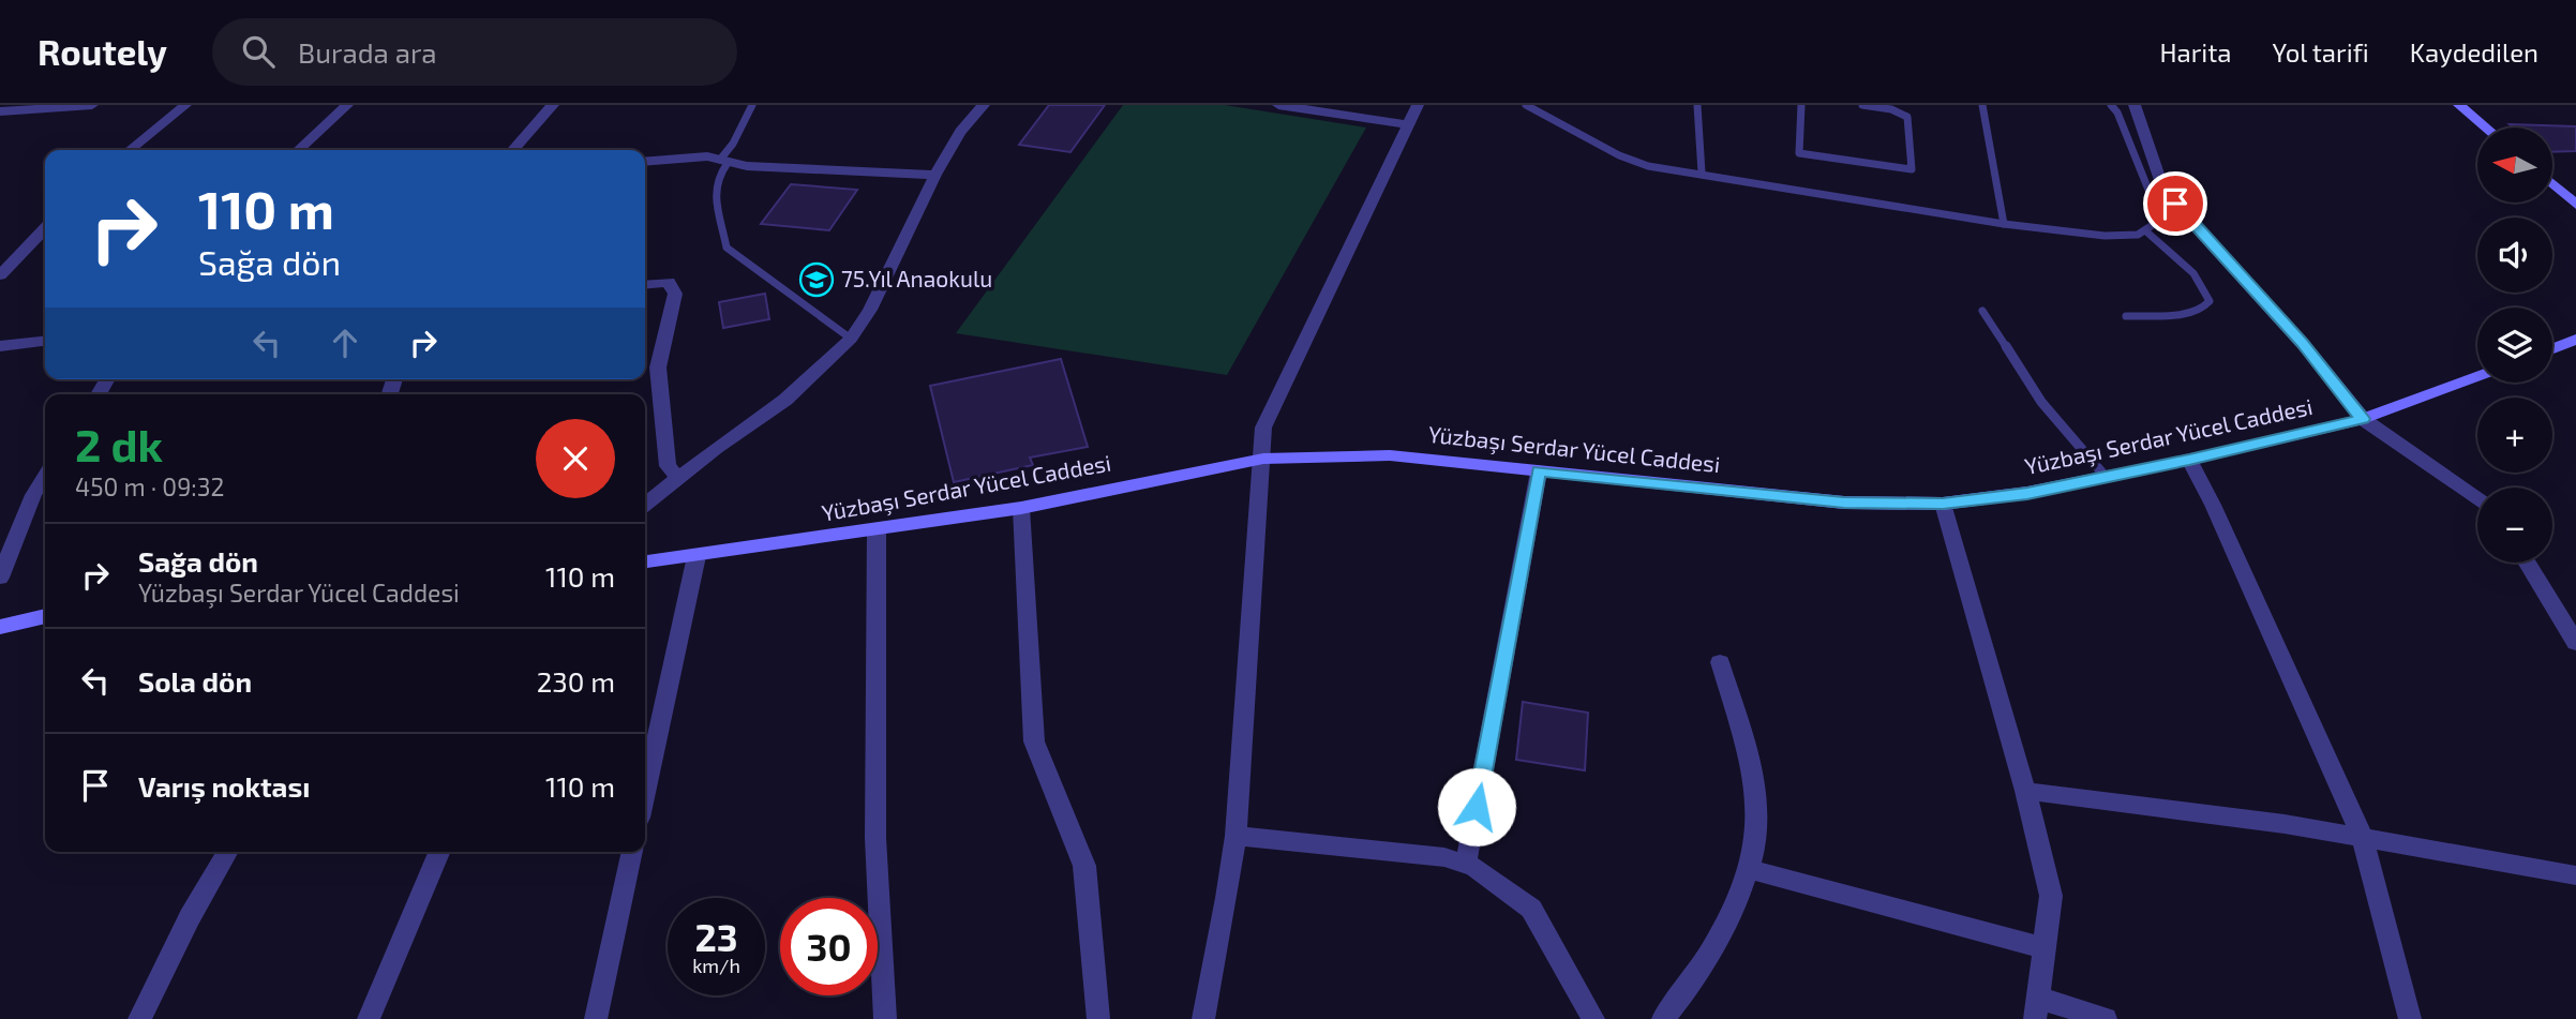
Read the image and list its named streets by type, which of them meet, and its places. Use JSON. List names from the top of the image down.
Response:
{
  "streets": {
    "street": ["Yüzbaşı Serdar Yücel Caddesi"]
  },
  "places": {
    "school or university": ["75.Yıl Anaokulu"]
  },
  "north": "left",
  "page": {
    "header": "Routely",
    "search": "Burada ara",
    "nav": ["Harita", "Yol tarifi", "Kaydedilen"],
    "map_buttons": ["+", "−"],
    "turn": ["110 m", "Sağa dön"],
    "heading": ["2 dk", "450 m · 09:32"],
    "list": [
      {
        "name": "Sağa dön",
        "note": "Yüzbaşı Serdar Yücel Caddesi",
        "value": "110 m"
      },
      {
        "name": "Sola dön",
        "value": "230 m"
      },
      {
        "name": "Varış noktası",
        "value": "110 m"
      }
    ],
    "speed": "23 km/h",
    "limit": "30"
  }
}
